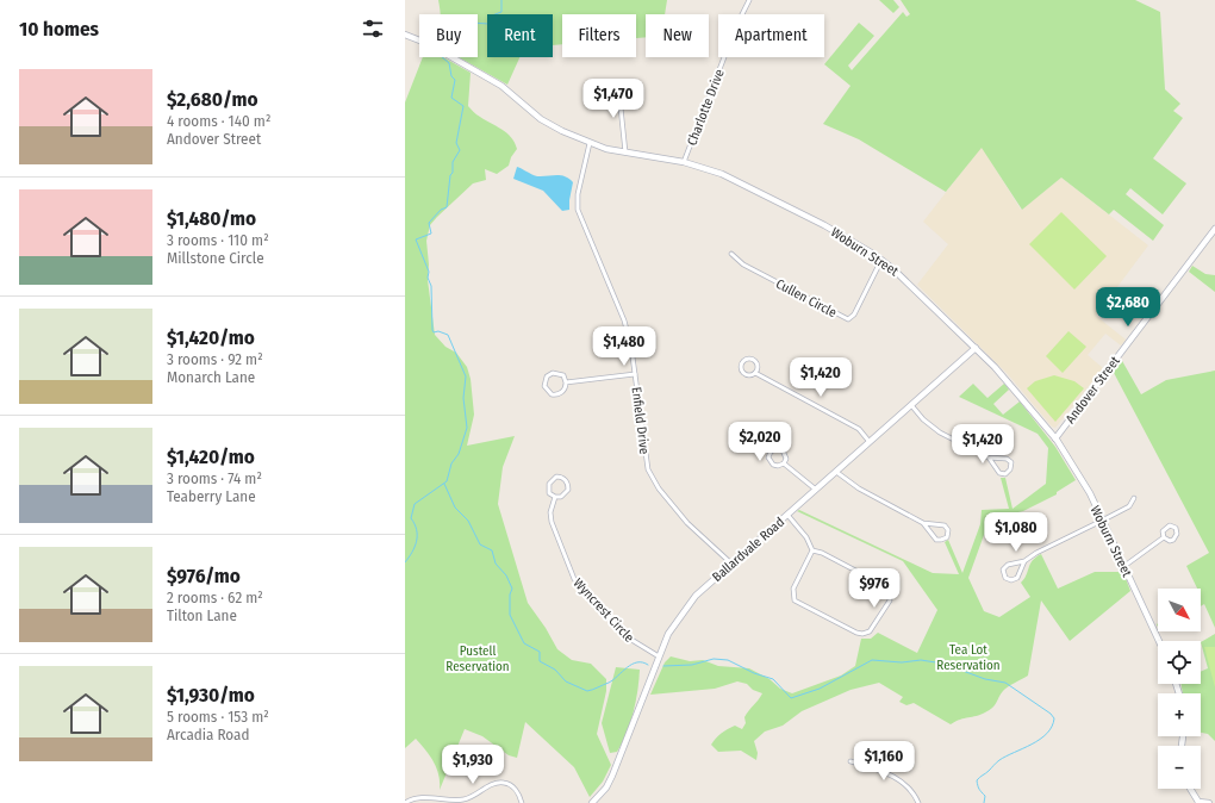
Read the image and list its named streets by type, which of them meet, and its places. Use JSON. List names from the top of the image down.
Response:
{
  "streets": {
    "street": [
      "Charlotte Drive",
      "Woburn Street",
      "Cullen Circle",
      "Andover Street",
      "Enfield Drive",
      "Ballardvale Road",
      "Wyncrest Circle"
    ]
  },
  "crossings": [
    ["Charlotte Drive", "Woburn Street"],
    ["Woburn Street", "Cullen Circle"],
    ["Woburn Street", "Andover Street"],
    ["Woburn Street", "Enfield Drive"],
    ["Woburn Street", "Ballardvale Road"],
    ["Enfield Drive", "Ballardvale Road"],
    ["Ballardvale Road", "Wyncrest Circle"]
  ],
  "parks": ["Tea Lot Reservation", "Pustell Reservation"],
  "north": "bottom right",
  "page": {
    "heading": "10 homes",
    "chip": [
      "Buy",
      "Rent",
      "Filters",
      "New",
      "Apartment"
    ],
    "list": [
      {
        "name": "$2,680/mo",
        "note": "4 rooms · 140 m² · Andover Street"
      },
      {
        "name": "$1,480/mo",
        "note": "3 rooms · 110 m² · Millstone Circle"
      },
      {
        "name": "$1,420/mo",
        "note": "3 rooms · 92 m² · Monarch Lane"
      },
      {
        "name": "$1,420/mo",
        "note": "3 rooms · 74 m² · Teaberry Lane"
      },
      {
        "name": "$976/mo",
        "note": "2 rooms · 62 m² · Tilton Lane"
      },
      {
        "name": "$1,930/mo",
        "note": "5 rooms · 153 m² · Arcadia Road"
      }
    ],
    "price": [
      "$1,470",
      "$2,680",
      "$1,480",
      "$1,420",
      "$2,020",
      "$1,420",
      "$1,080",
      "$976",
      "$1,160",
      "$1,930"
    ],
    "map_buttons": ["+", "−"]
  }
}
